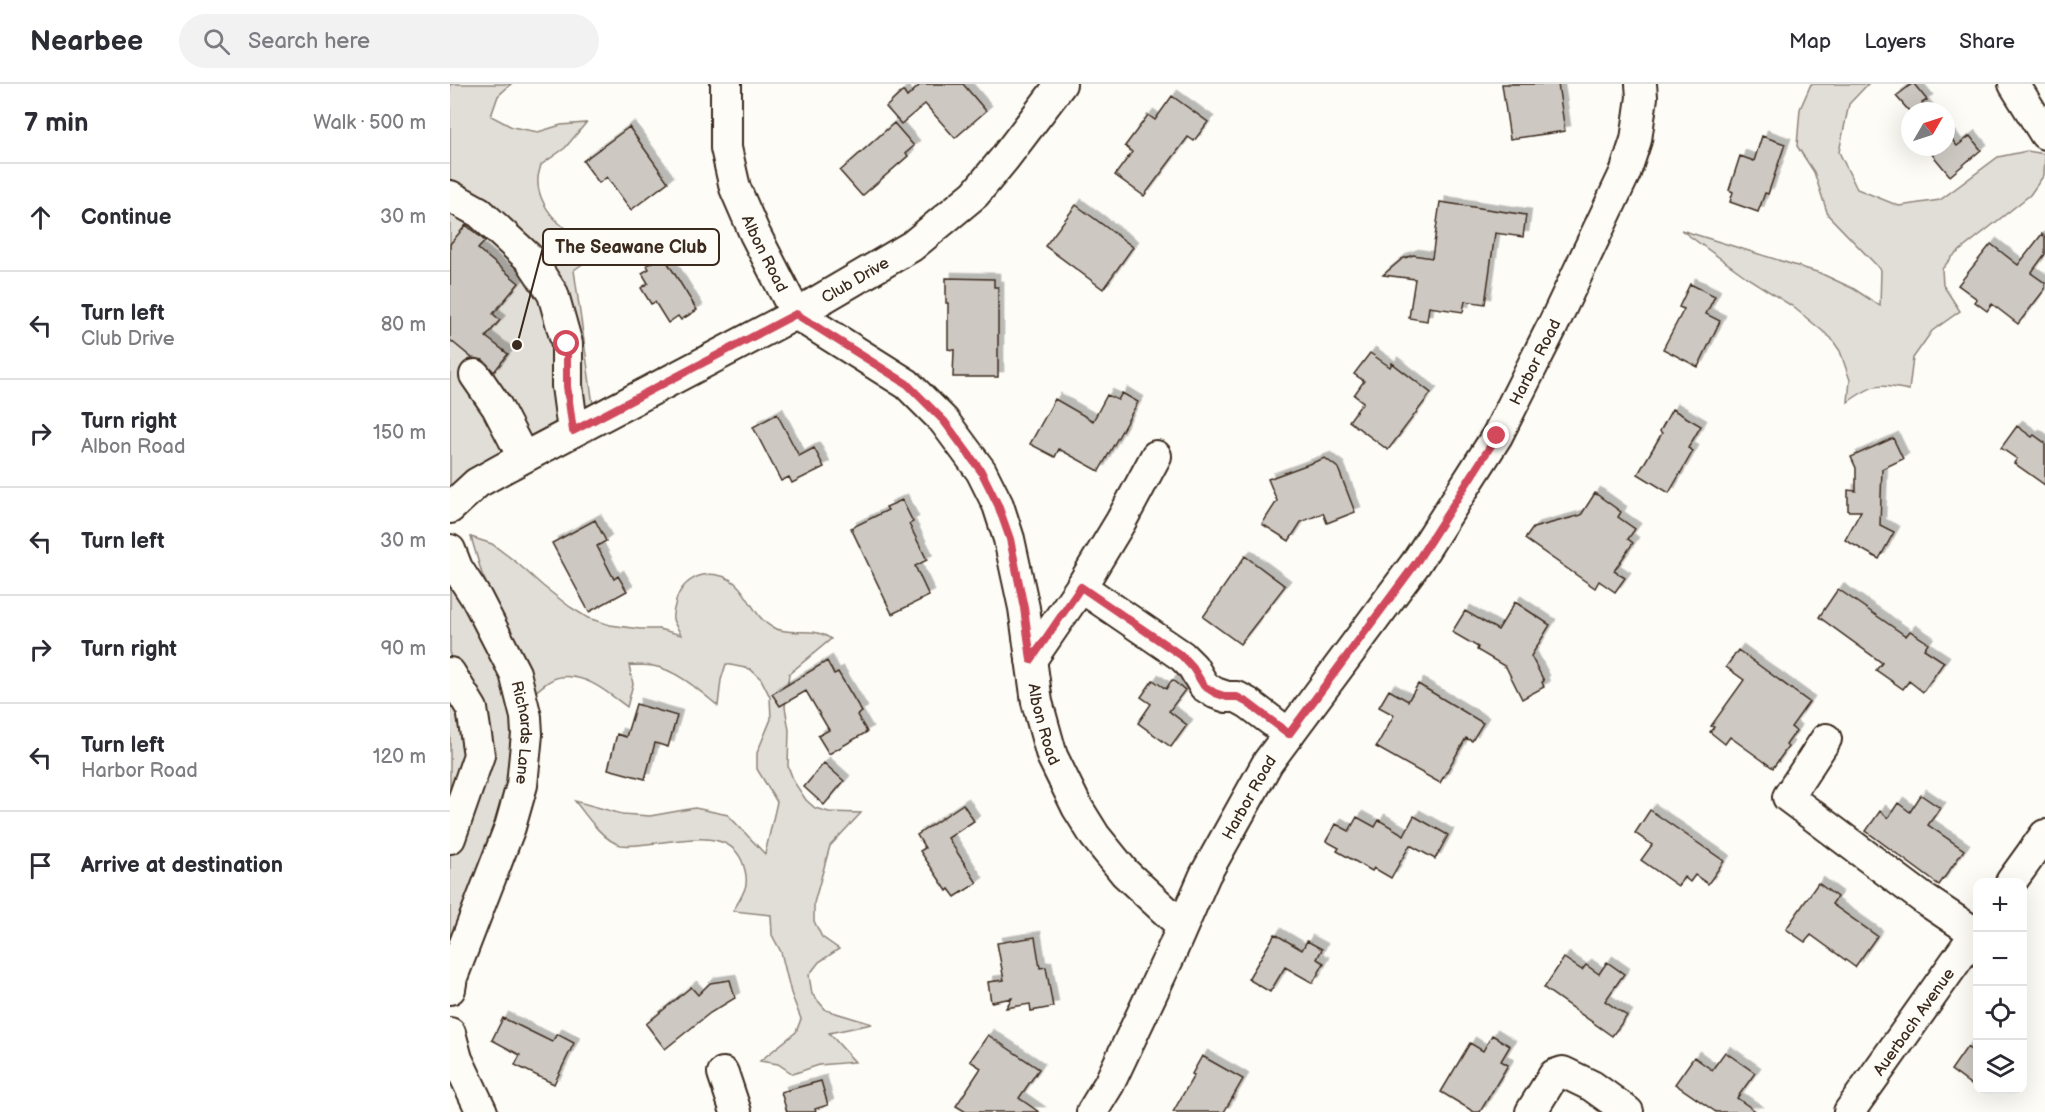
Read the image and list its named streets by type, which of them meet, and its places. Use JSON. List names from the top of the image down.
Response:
{
  "streets": {
    "street": [
      "Albon Road",
      "Club Drive",
      "Harbor Road",
      "Richards Lane",
      "Auerbach Avenue"
    ]
  },
  "crossings": [
    ["Albon Road", "Club Drive"],
    ["Albon Road", "Harbor Road"]
  ],
  "places": ["The Seawane Club"],
  "north": "top right",
  "page": {
    "header": "Nearbee",
    "search": "Search here",
    "nav": ["Map", "Layers", "Share"],
    "heading": ["7 min", "Walk · 500 m"],
    "list": [
      ["Continue", "30 m"],
      ["Turn left", "Club Drive", "80 m"],
      ["Turn right", "Albon Road", "150 m"],
      ["Turn left", "30 m"],
      ["Turn right", "90 m"],
      ["Turn left", "Harbor Road", "120 m"],
      "Arrive at destination"
    ],
    "map_buttons": ["+", "−"]
  }
}
